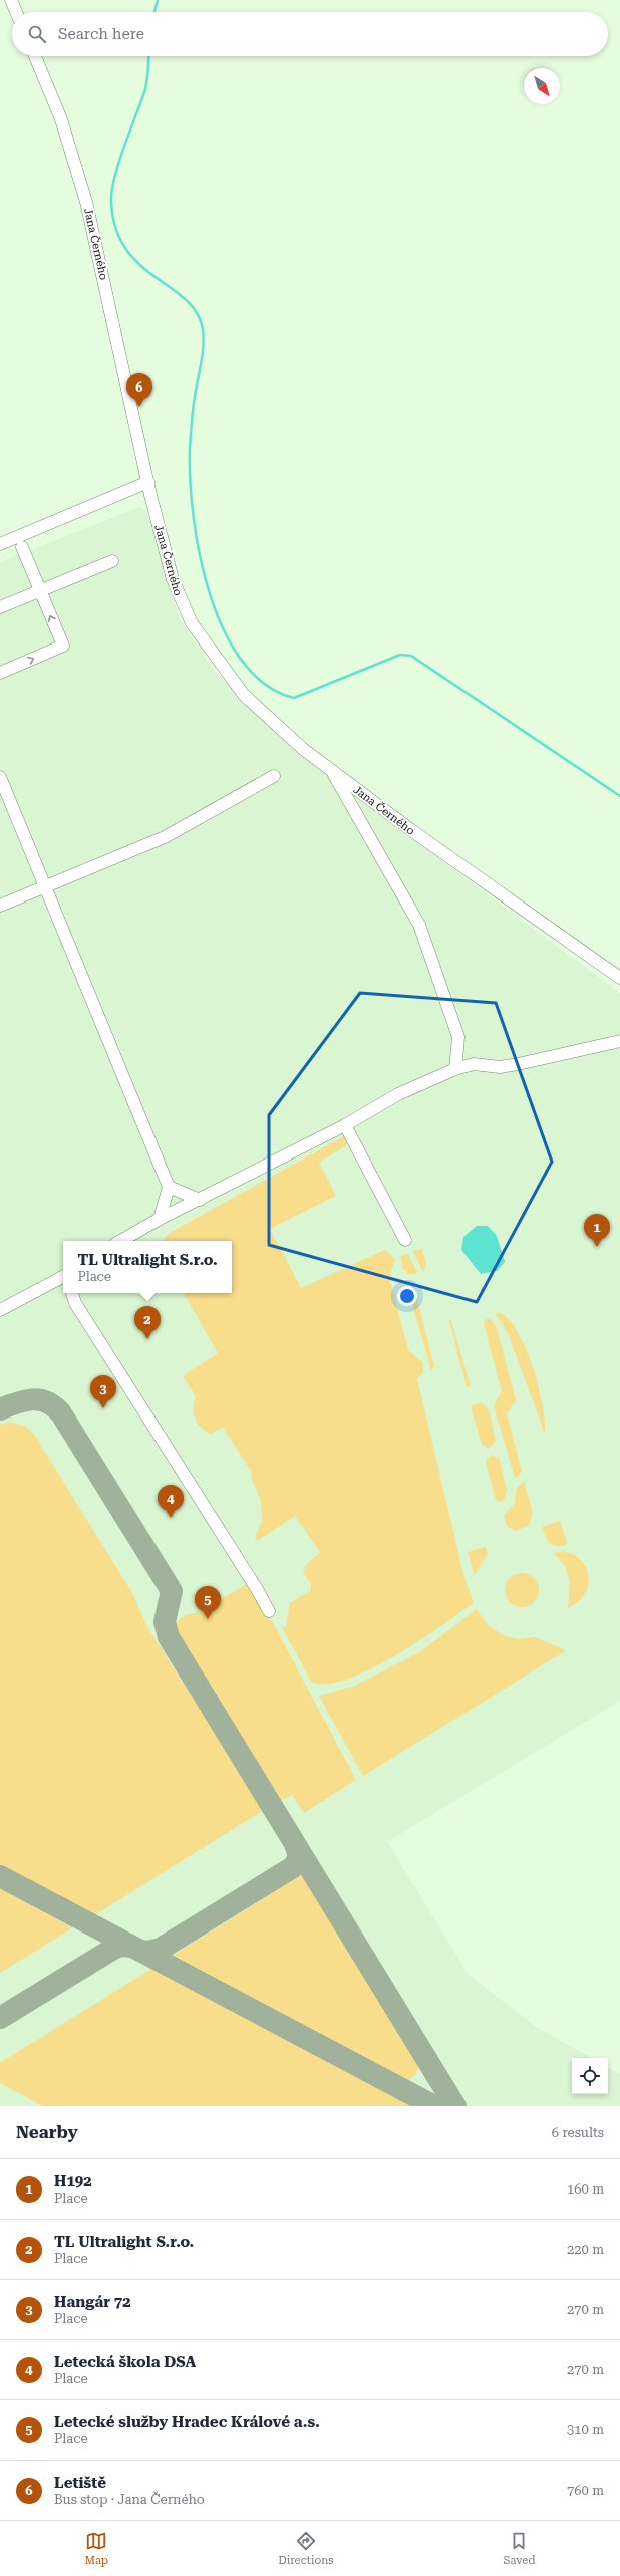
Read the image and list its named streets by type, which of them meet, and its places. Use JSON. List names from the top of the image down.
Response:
{
  "streets": {
    "street": ["Jana Černého"]
  },
  "north": "bottom right",
  "page": {
    "search": "Search here",
    "pins": [
      "6",
      "1",
      "2",
      "3",
      "4",
      "5"
    ],
    "popup": ["TL Ultralight S.r.o.", "Place"],
    "heading": ["Nearby", "6 results"],
    "list": [
      {
        "mark": "1",
        "name": "H192",
        "note": "Place",
        "value": "160 m"
      },
      {
        "mark": "2",
        "name": "TL Ultralight S.r.o.",
        "note": "Place",
        "value": "220 m"
      },
      {
        "mark": "3",
        "name": "Hangár 72",
        "note": "Place",
        "value": "270 m"
      },
      {
        "mark": "4",
        "name": "Letecká škola DSA",
        "note": "Place",
        "value": "270 m"
      },
      {
        "mark": "5",
        "name": "Letecké služby Hradec Králové a.s.",
        "note": "Place",
        "value": "310 m"
      },
      {
        "mark": "6",
        "name": "Letiště",
        "note": "Bus stop · Jana Černého",
        "value": "760 m"
      }
    ],
    "nav": ["Map", "Directions", "Saved"]
  }
}
